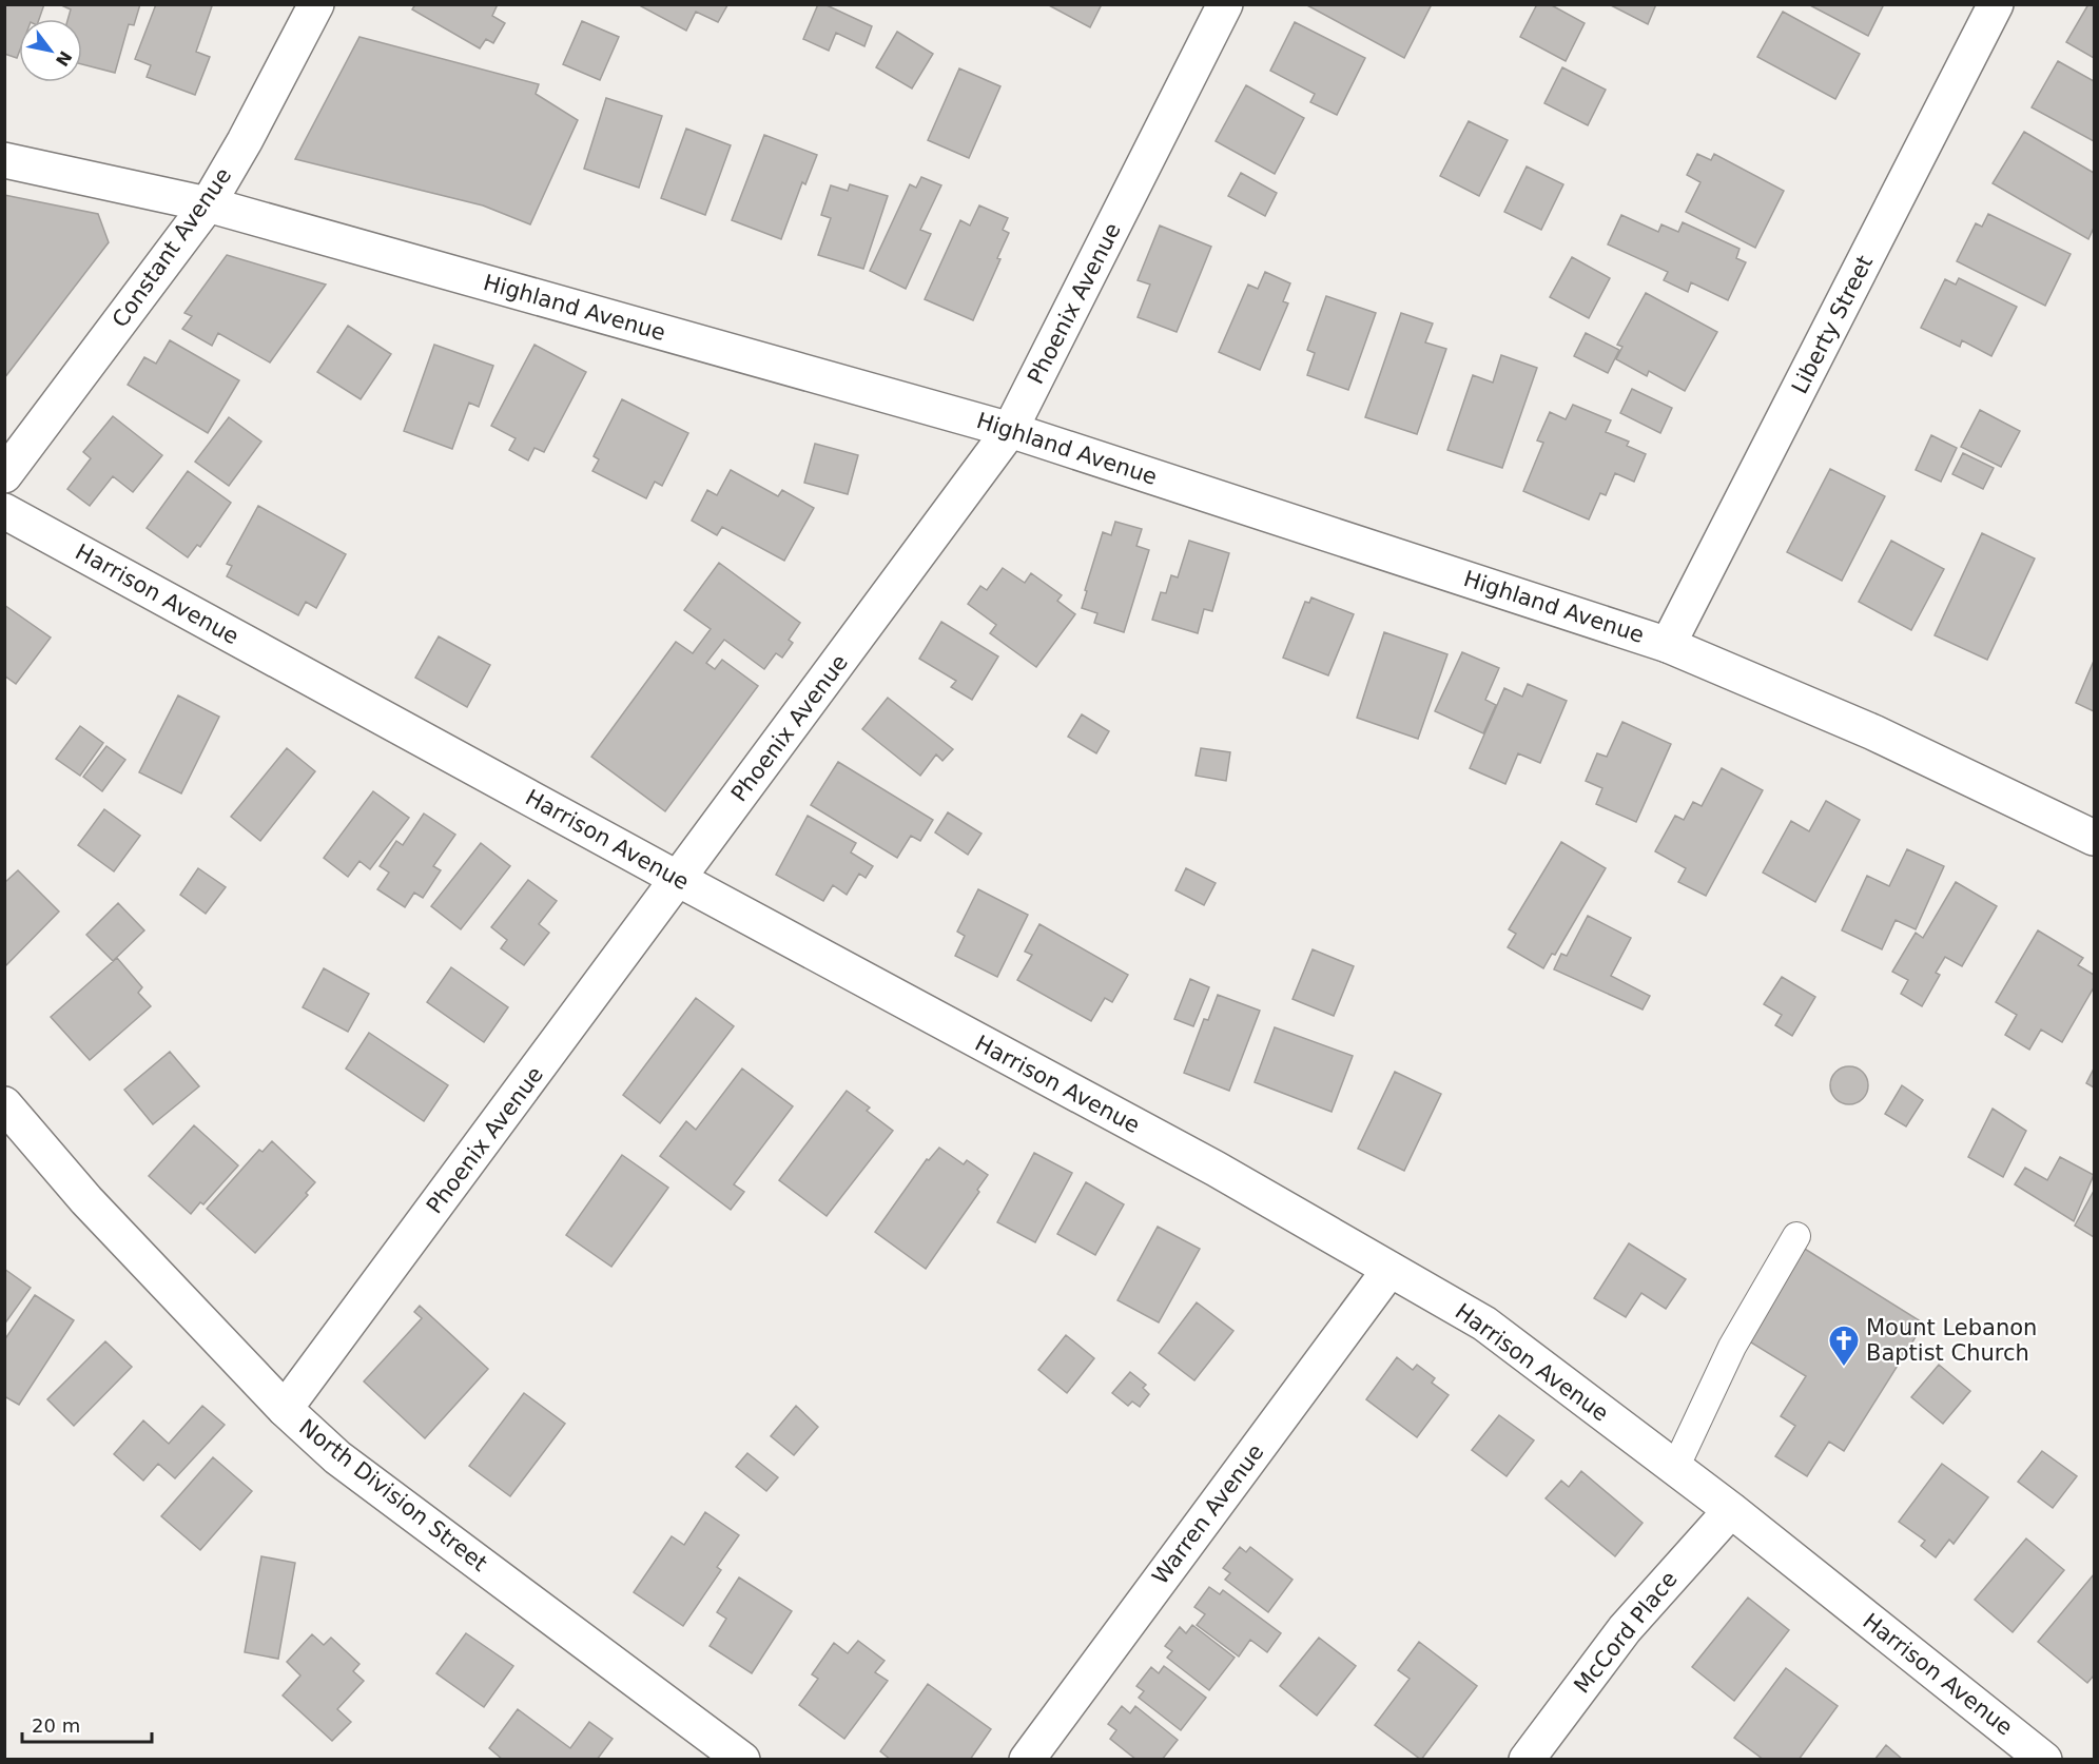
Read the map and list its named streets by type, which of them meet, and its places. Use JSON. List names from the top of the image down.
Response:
{
  "streets": {
    "street": [
      "Constant Avenue",
      "Phoenix Avenue",
      "Highland Avenue",
      "Liberty Street",
      "Harrison Avenue",
      "North Division Street",
      "Warren Avenue",
      "McCord Place"
    ]
  },
  "crossings": [
    ["Constant Avenue", "Highland Avenue"],
    ["Phoenix Avenue", "Highland Avenue"],
    ["Phoenix Avenue", "Harrison Avenue"],
    ["Phoenix Avenue", "North Division Street"],
    ["Highland Avenue", "Liberty Street"],
    ["Harrison Avenue", "Warren Avenue"],
    ["Harrison Avenue", "McCord Place"]
  ],
  "places": {
    "church": ["Mount Lebanon Baptist Church"]
  },
  "scale_bar": "20 m",
  "north": "bottom right"
}
